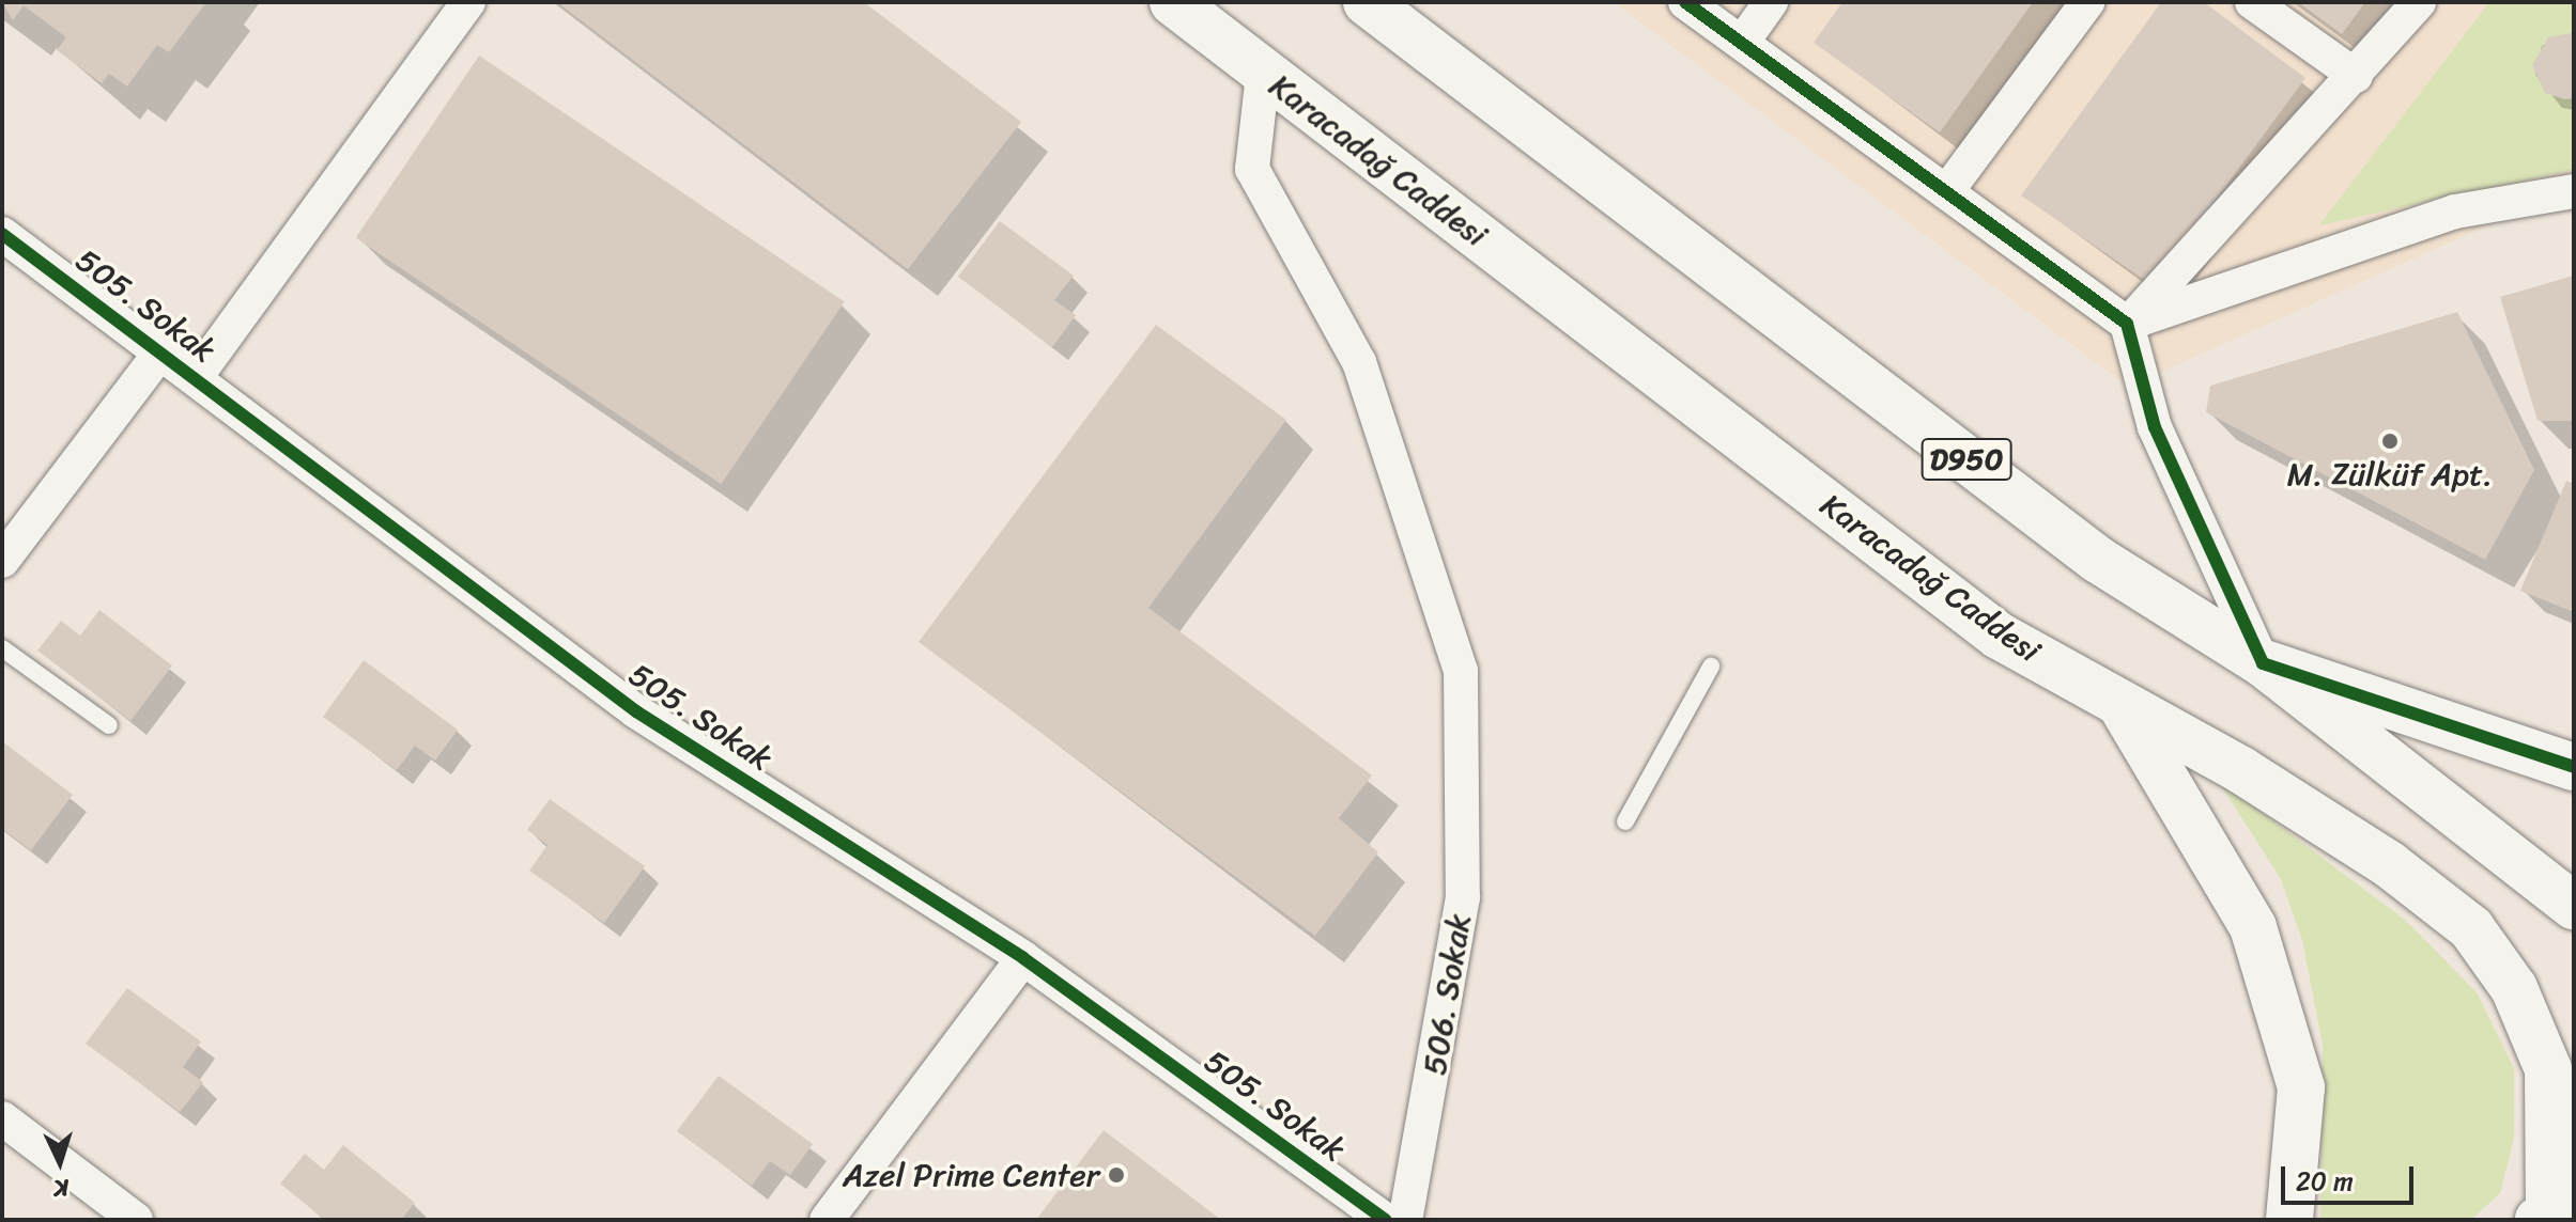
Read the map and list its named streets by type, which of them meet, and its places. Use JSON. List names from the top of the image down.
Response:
{
  "streets": {
    "main road": ["Karacadağ Caddesi", "D950"],
    "street": ["505. Sokak", "506. Sokak"]
  },
  "crossings": [
    ["Karacadağ Caddesi", "506. Sokak"]
  ],
  "places": ["M. Zülküf Apt.", "Azel Prime Center"],
  "scale_bar": "20 m",
  "north": "bottom"
}
